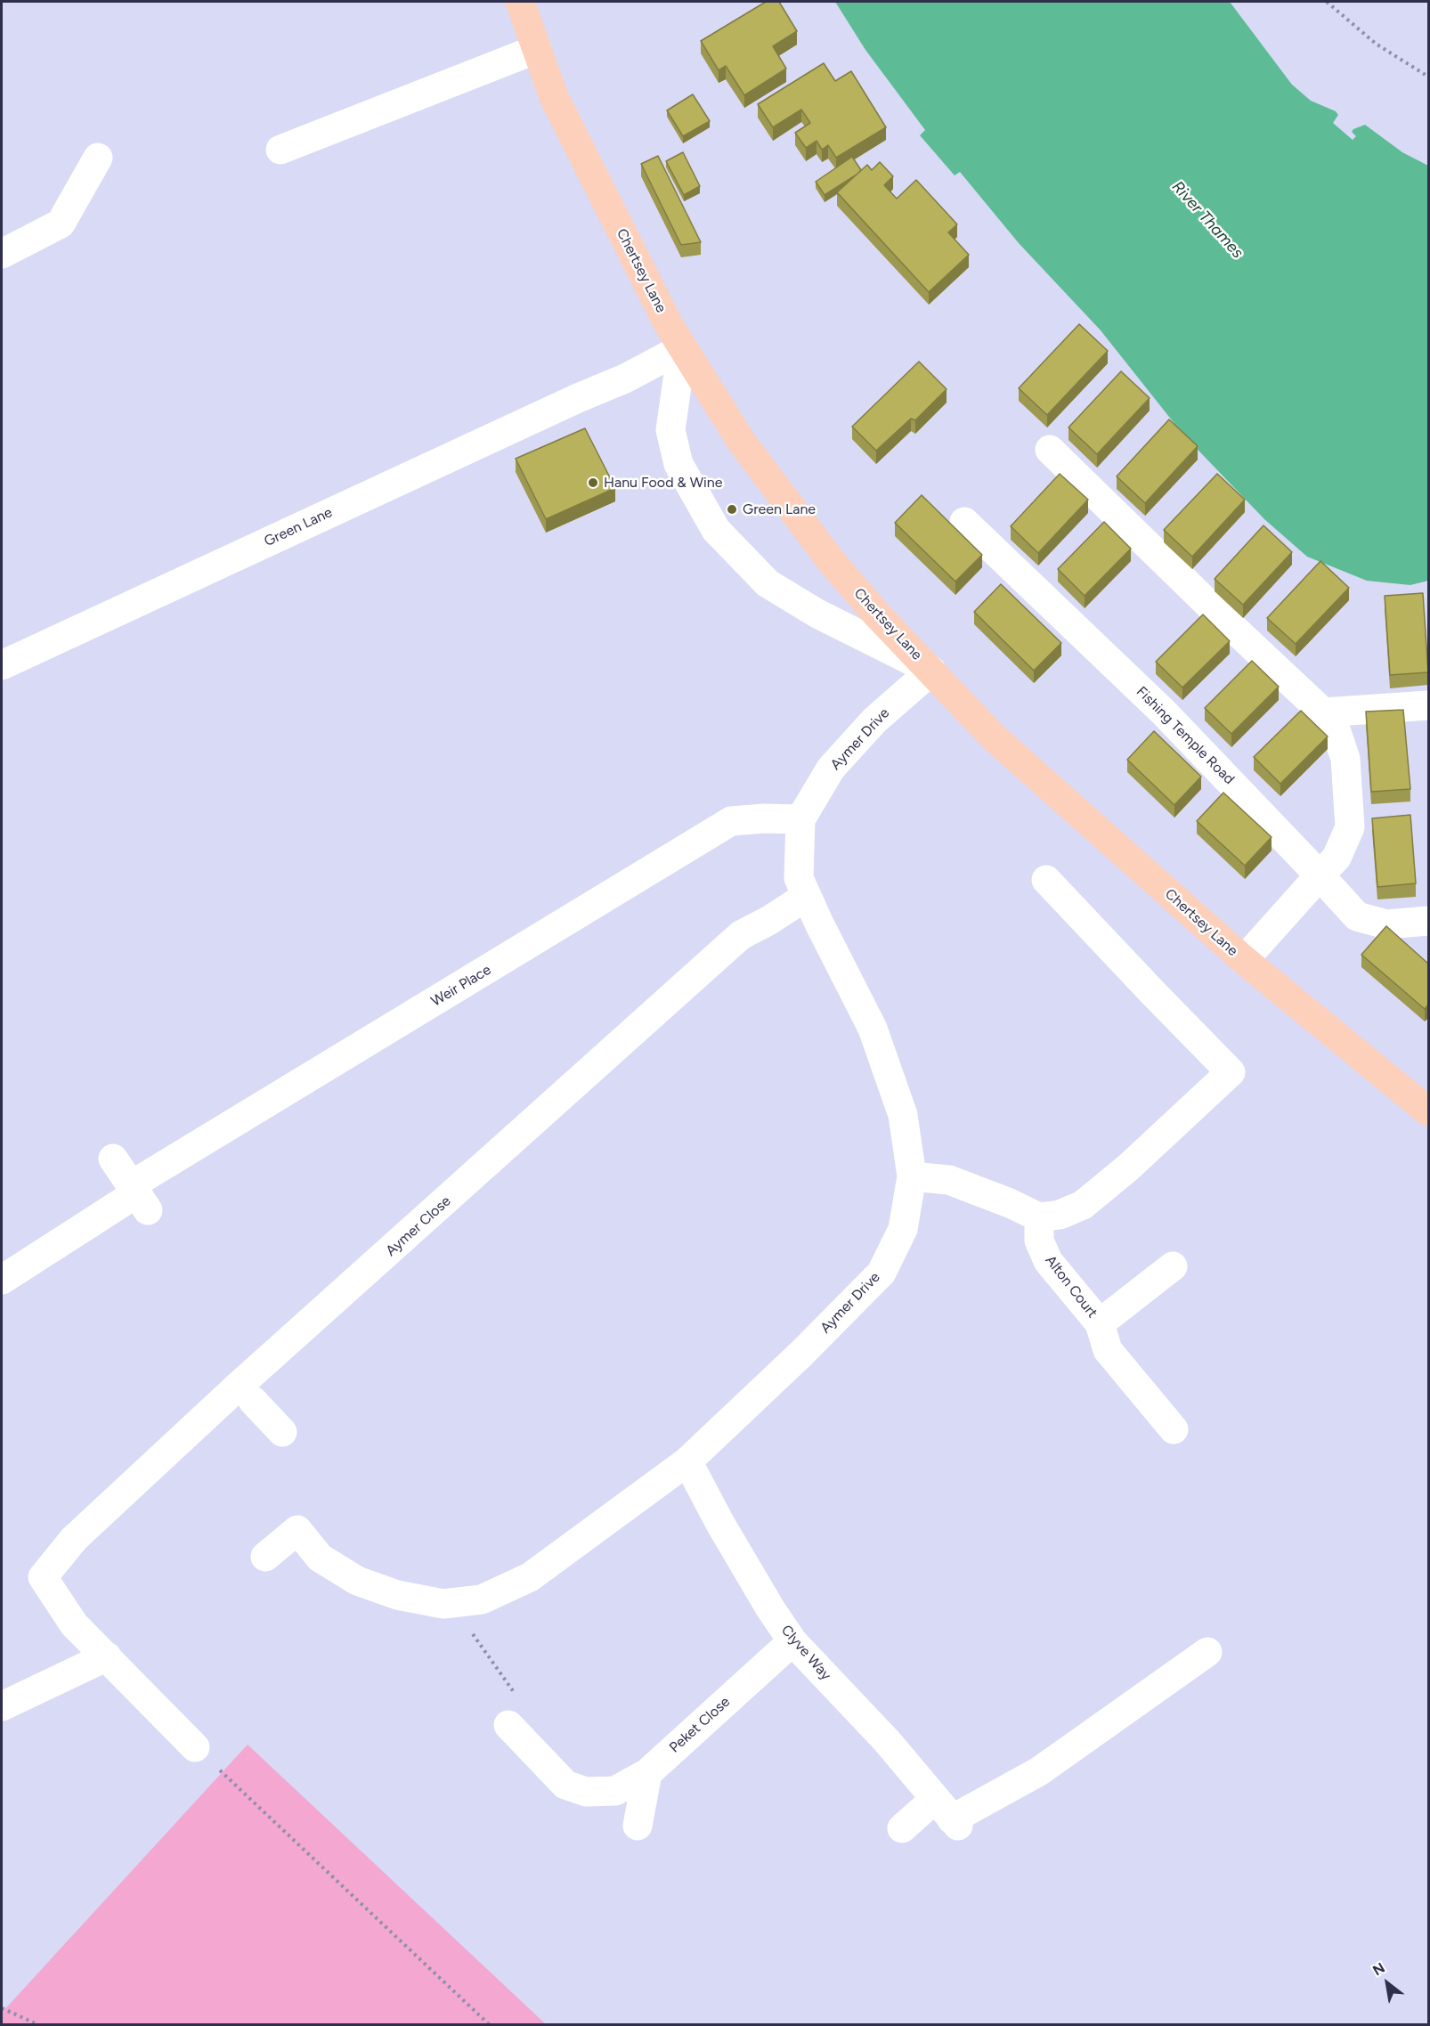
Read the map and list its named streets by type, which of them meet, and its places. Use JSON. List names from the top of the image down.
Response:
{
  "streets": {
    "main road": ["Chertsey Lane"],
    "street": [
      "Green Lane",
      "Fishing Temple Road",
      "Aymer Drive",
      "Weir Place",
      "Aymer Close",
      "Alton Court",
      "Clyve Way",
      "Peket Close"
    ]
  },
  "crossings": [
    ["Chertsey Lane", "Green Lane"],
    ["Chertsey Lane", "Aymer Drive"],
    ["Aymer Drive", "Weir Place"],
    ["Aymer Drive", "Aymer Close"],
    ["Aymer Drive", "Clyve Way"],
    ["Clyve Way", "Peket Close"]
  ],
  "water": ["River Thames"],
  "places": ["Hanu Food & Wine", "Green Lane"],
  "north": "top left"
}
